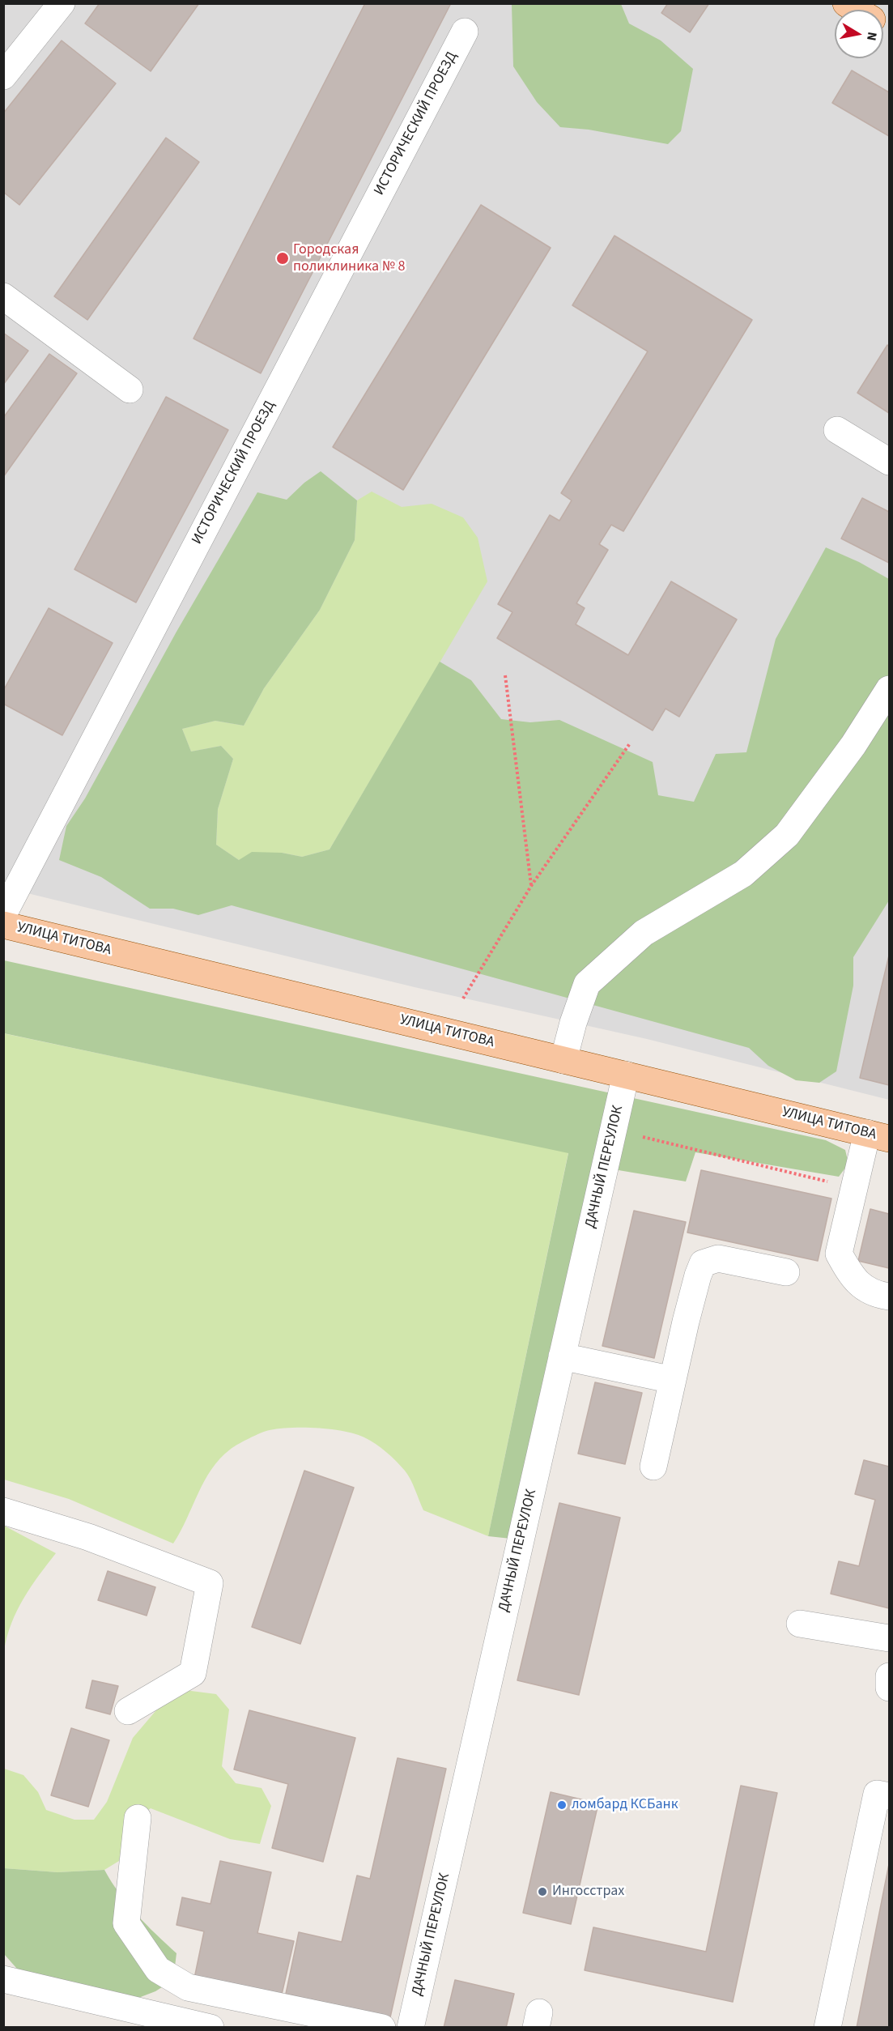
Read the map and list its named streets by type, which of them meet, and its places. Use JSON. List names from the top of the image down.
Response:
{
  "streets": {
    "main road": ["УЛИЦА ТИТОВА"],
    "street": ["ИСТОРИЧЕСКИЙ ПРОЕЗД", "ДАЧНЫЙ ПЕРЕУЛОК"]
  },
  "crossings": [
    ["УЛИЦА ТИТОВА", "ДАЧНЫЙ ПЕРЕУЛОК"]
  ],
  "places": ["Городская поликлиника № 8", "ломбард КСБанк", "Ингосстрах"],
  "north": "right"
}
